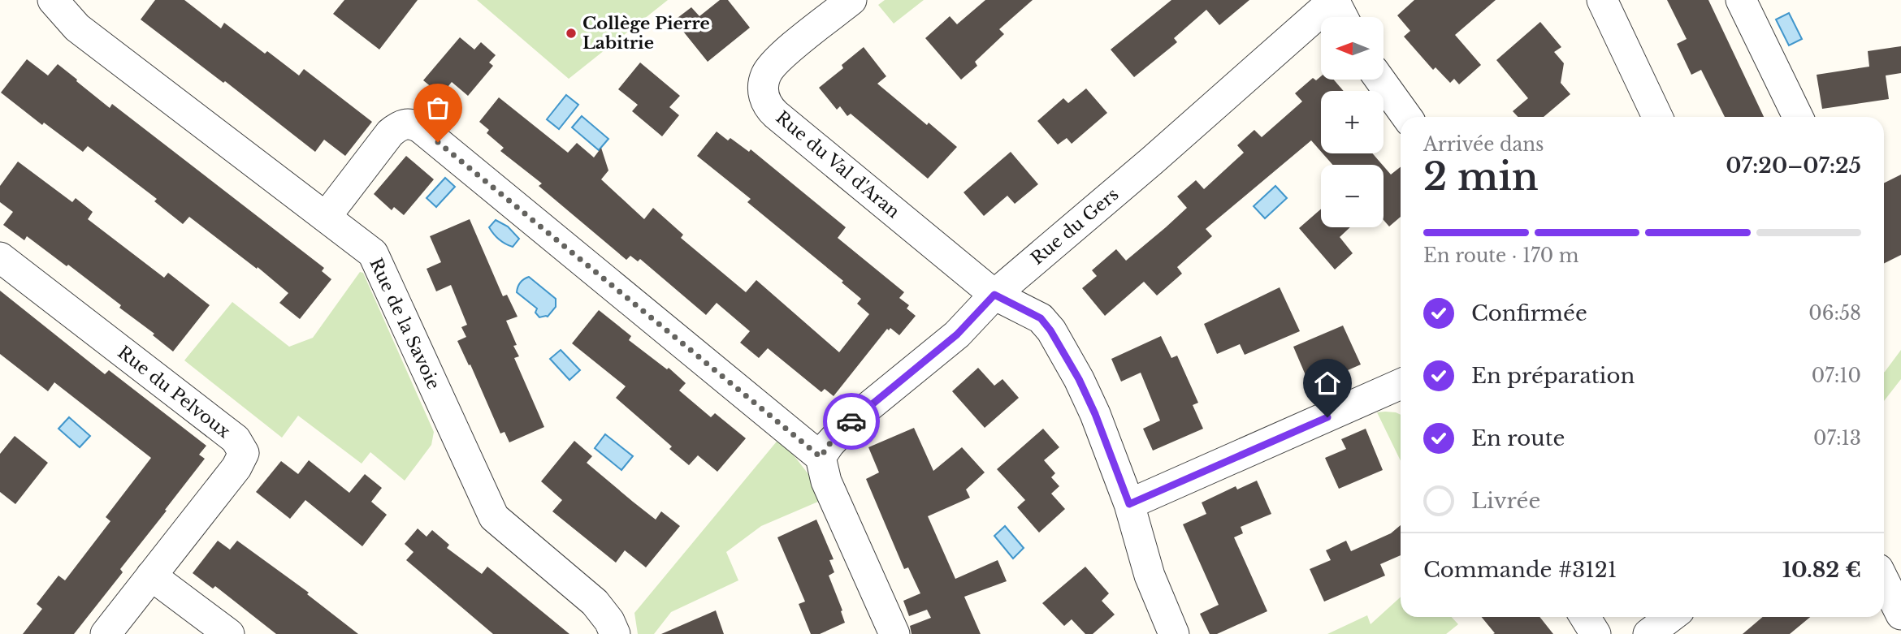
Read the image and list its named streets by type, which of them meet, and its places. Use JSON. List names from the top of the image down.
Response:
{
  "streets": {
    "street": [
      "Rue du Val d'Aran",
      "Rue du Gers",
      "Rue de la Savoie",
      "Rue du Pelvoux"
    ]
  },
  "crossings": [
    ["Rue du Val d'Aran", "Rue du Gers"]
  ],
  "places": ["Collège Pierre Labitrie"],
  "north": "left",
  "page": {
    "map_buttons": ["+", "−"],
    "heading": ["2 min", "Arrivée dans", "07:20–07:25"],
    "panel": ["Commande #3121", "10.82 €"],
    "bar": "En route · 170 m",
    "list": [
      ["Confirmée", "06:58"],
      ["En préparation", "07:10"],
      ["En route", "07:13"],
      "Livrée"
    ]
  }
}
